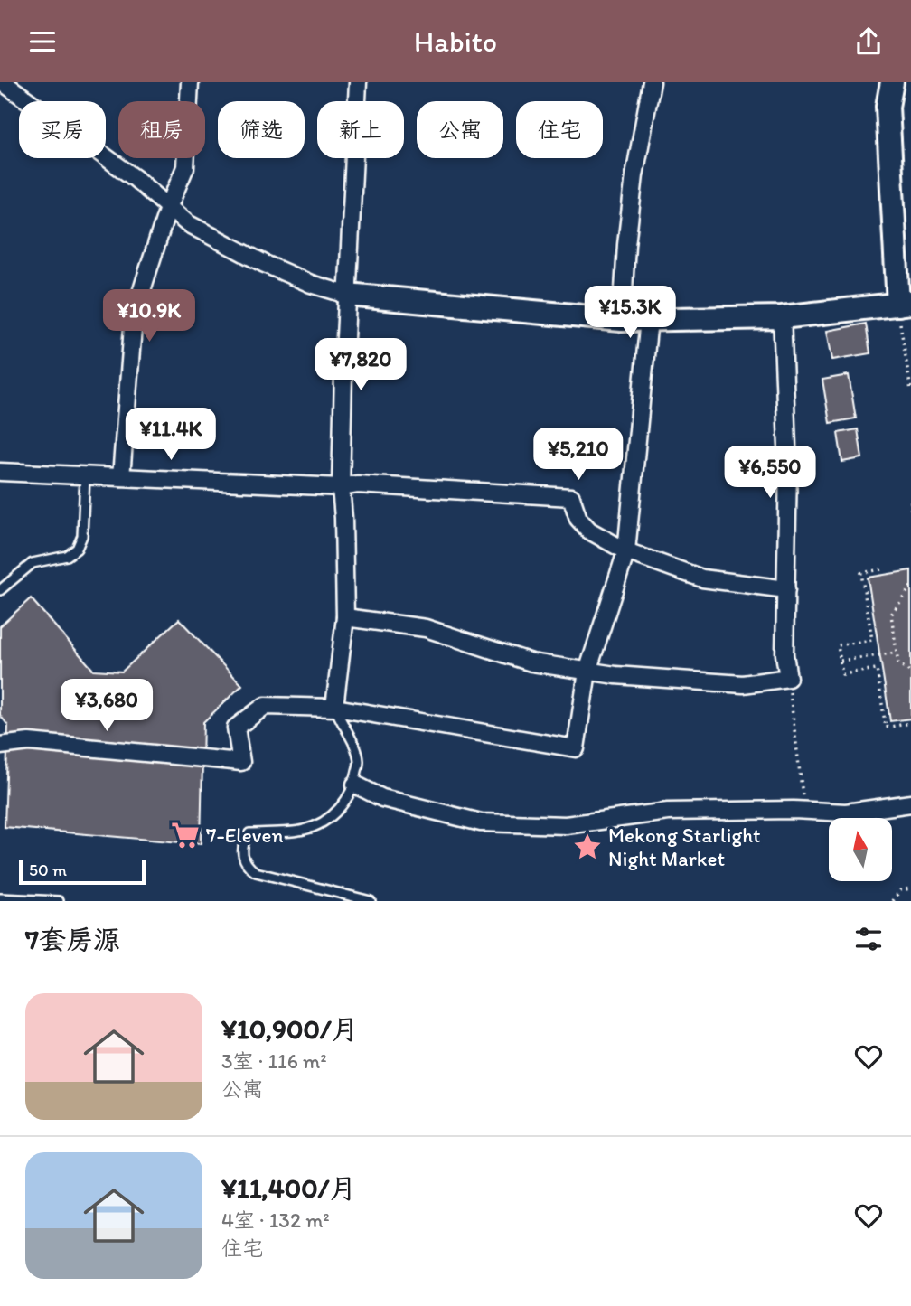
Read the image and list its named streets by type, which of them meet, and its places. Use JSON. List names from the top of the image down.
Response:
{
  "places": {
    "supermarket": ["7-Eleven"],
    "place": ["Mekong Starlight Night Market"]
  },
  "scale_bar": "50 m",
  "north": "top",
  "page": {
    "header": "Habito",
    "chip": [
      "买房",
      "租房",
      "筛选",
      "新上",
      "公寓",
      "住宅"
    ],
    "price": [
      "¥15.3K",
      "¥10.9K",
      "¥7,820",
      "¥11.4K",
      "¥5,210",
      "¥6,550",
      "¥3,680"
    ],
    "scale": "50 m",
    "heading": "7套房源",
    "list": [
      {
        "name": "¥10,900/月",
        "note": "3室 · 116 m² · 公寓"
      },
      {
        "name": "¥11,400/月",
        "note": "4室 · 132 m² · 住宅"
      }
    ]
  }
}
